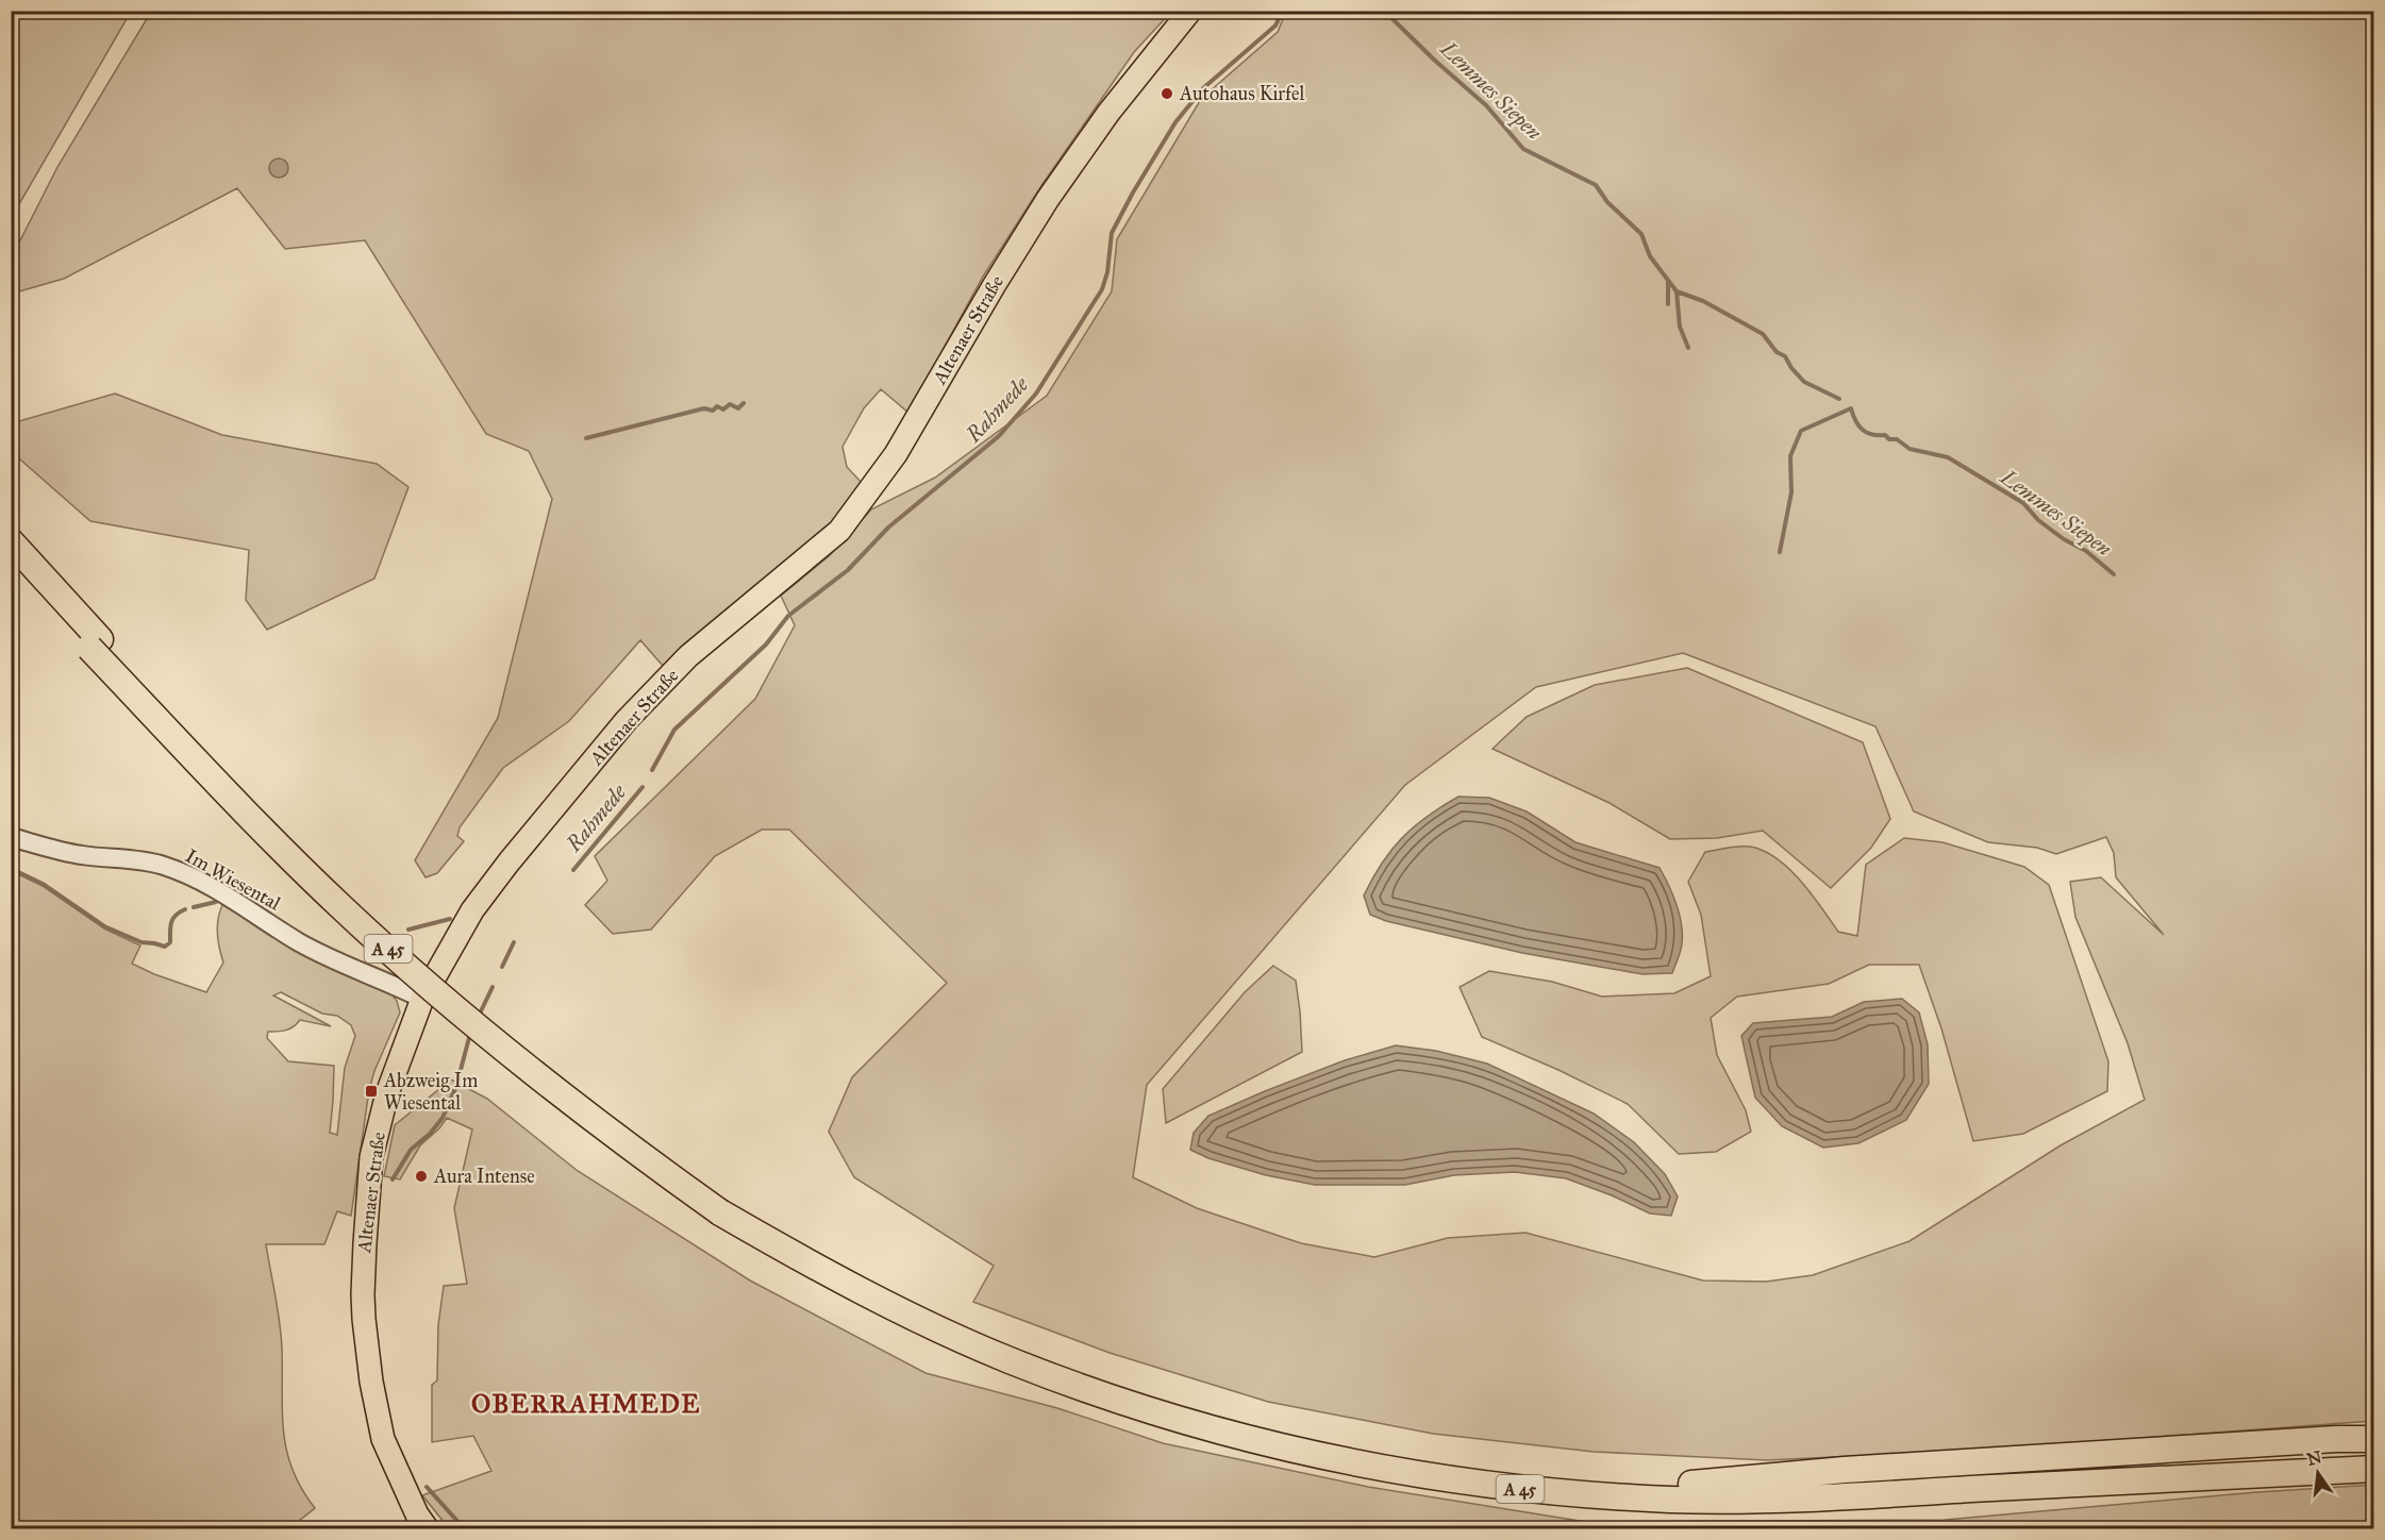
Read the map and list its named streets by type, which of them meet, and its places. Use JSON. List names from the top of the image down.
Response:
{
  "streets": {
    "highway": ["A 45"],
    "main road": ["Altenaer Straße"],
    "street": ["Im Wiesental"]
  },
  "crossings": [
    ["Altenaer Straße", "Im Wiesental"]
  ],
  "districts": ["OBERRAHMEDE"],
  "water": ["Lemmes Siepen", "Rahmede"],
  "places": {
    "other": ["Autohaus Kirfel", "Aura Intense"],
    "transit": ["Abzweig Im Wiesental"]
  },
  "north": "top"
}
